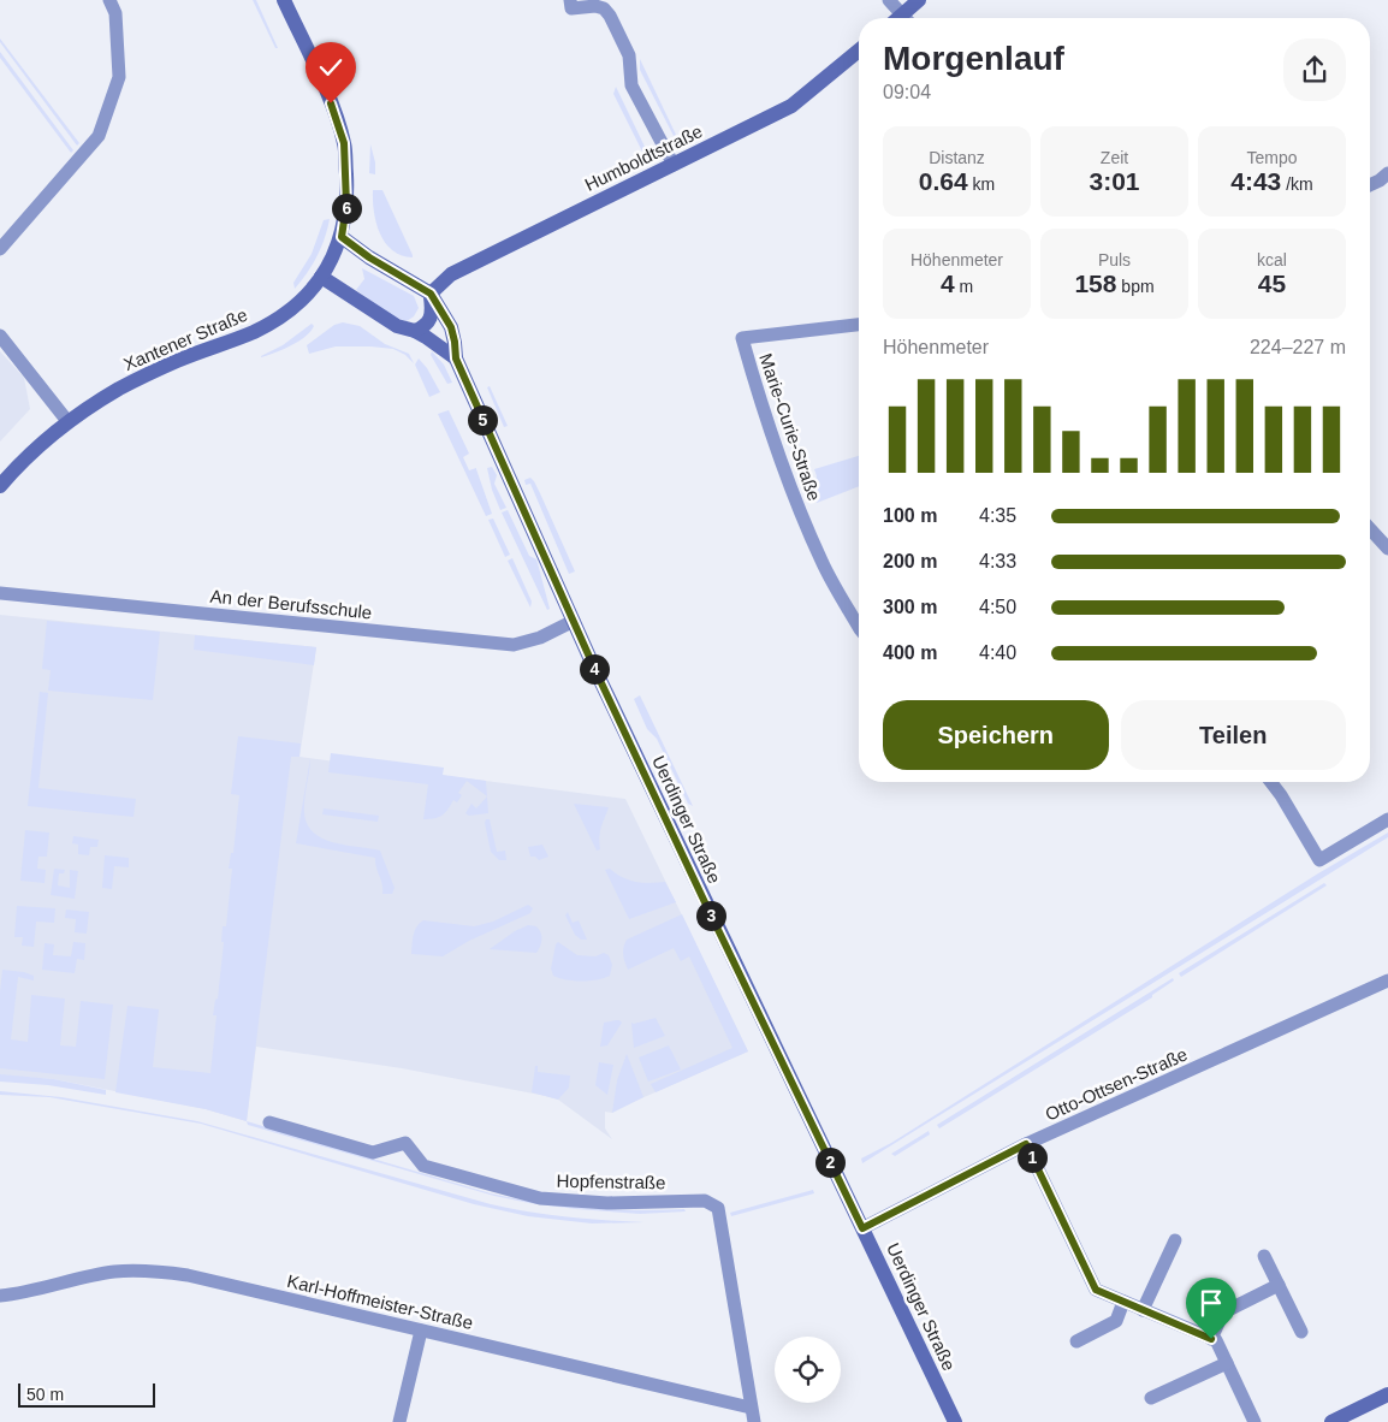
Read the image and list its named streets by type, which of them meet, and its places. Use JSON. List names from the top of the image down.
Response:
{
  "streets": {
    "main road": ["Humboldtstraße", "Xantener Straße", "Uerdinger Straße"],
    "street": [
      "Marie-Curie-Straße",
      "An der Berufsschule",
      "Otto-Ottsen-Straße",
      "Hopfenstraße",
      "Karl-Hoffmeister-Straße"
    ]
  },
  "crossings": [
    ["Humboldtstraße", "Uerdinger Straße"],
    ["Xantener Straße", "Uerdinger Straße"],
    ["An der Berufsschule", "Uerdinger Straße"],
    ["Uerdinger Straße", "Otto-Ottsen-Straße"],
    ["Hopfenstraße", "Karl-Hoffmeister-Straße"]
  ],
  "scale_bar": "50 m",
  "page": {
    "heading": ["Morgenlauf", "09:04"],
    "stats": [
      ["Distanz", "0.64 km"],
      ["Zeit", "3:01"],
      ["Tempo", "4:43 /km"],
      ["Höhenmeter", "4 m"],
      ["Puls", "158 bpm"],
      ["kcal", "45"]
    ],
    "pins": [
      "6",
      "5",
      "4",
      "3",
      "1",
      "2"
    ],
    "chart": ["Höhenmeter", "224–227 m"],
    "list": [
      {
        "name": "100 m",
        "note": "4:35"
      },
      {
        "name": "200 m",
        "note": "4:33"
      },
      {
        "name": "300 m",
        "note": "4:50"
      },
      {
        "name": "400 m",
        "note": "4:40"
      }
    ],
    "buttons": ["Speichern", "Teilen"],
    "scale": "50 m"
  }
}
